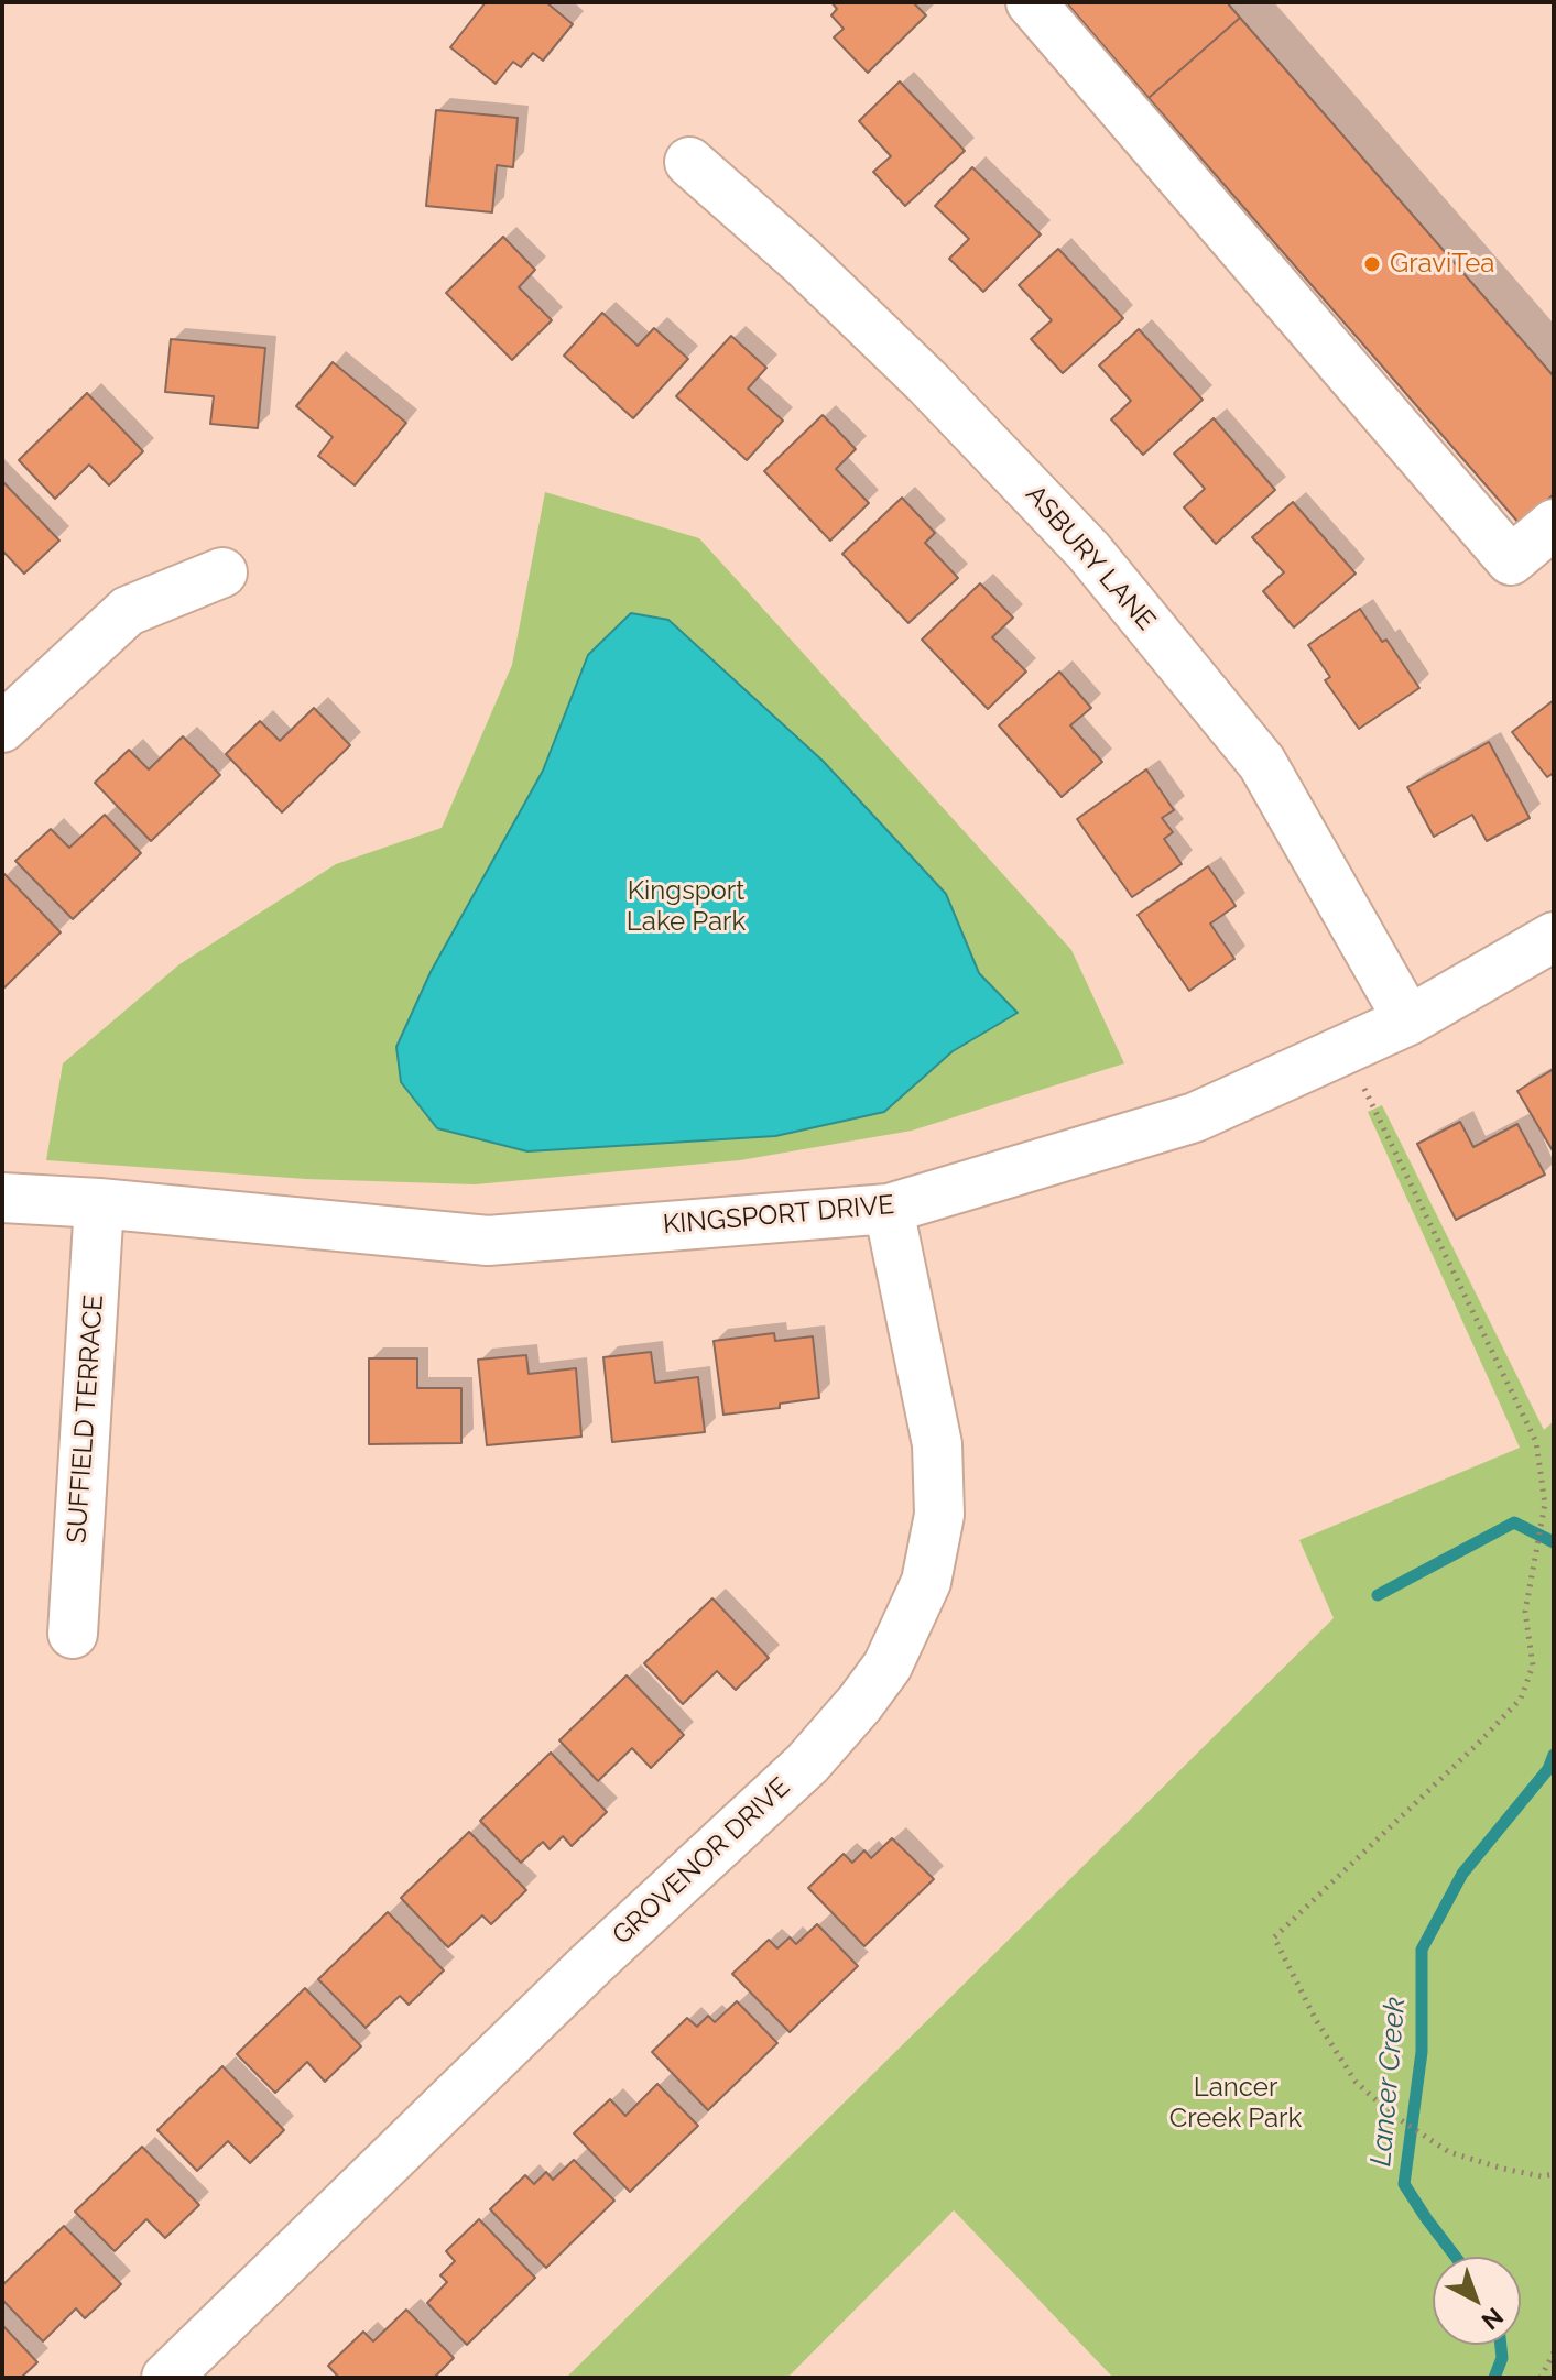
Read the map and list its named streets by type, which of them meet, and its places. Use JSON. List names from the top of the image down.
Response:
{
  "streets": {
    "street": [
      "ASBURY LANE",
      "KINGSPORT DRIVE",
      "SUFFIELD TERRACE",
      "GROVENOR DRIVE"
    ]
  },
  "crossings": [
    ["ASBURY LANE", "KINGSPORT DRIVE"],
    ["KINGSPORT DRIVE", "SUFFIELD TERRACE"],
    ["KINGSPORT DRIVE", "GROVENOR DRIVE"]
  ],
  "water": ["Lancer Creek"],
  "parks": ["Kingsport Lake Park", "Lancer Creek Park"],
  "places": ["GraviTea"],
  "north": "bottom right"
}
